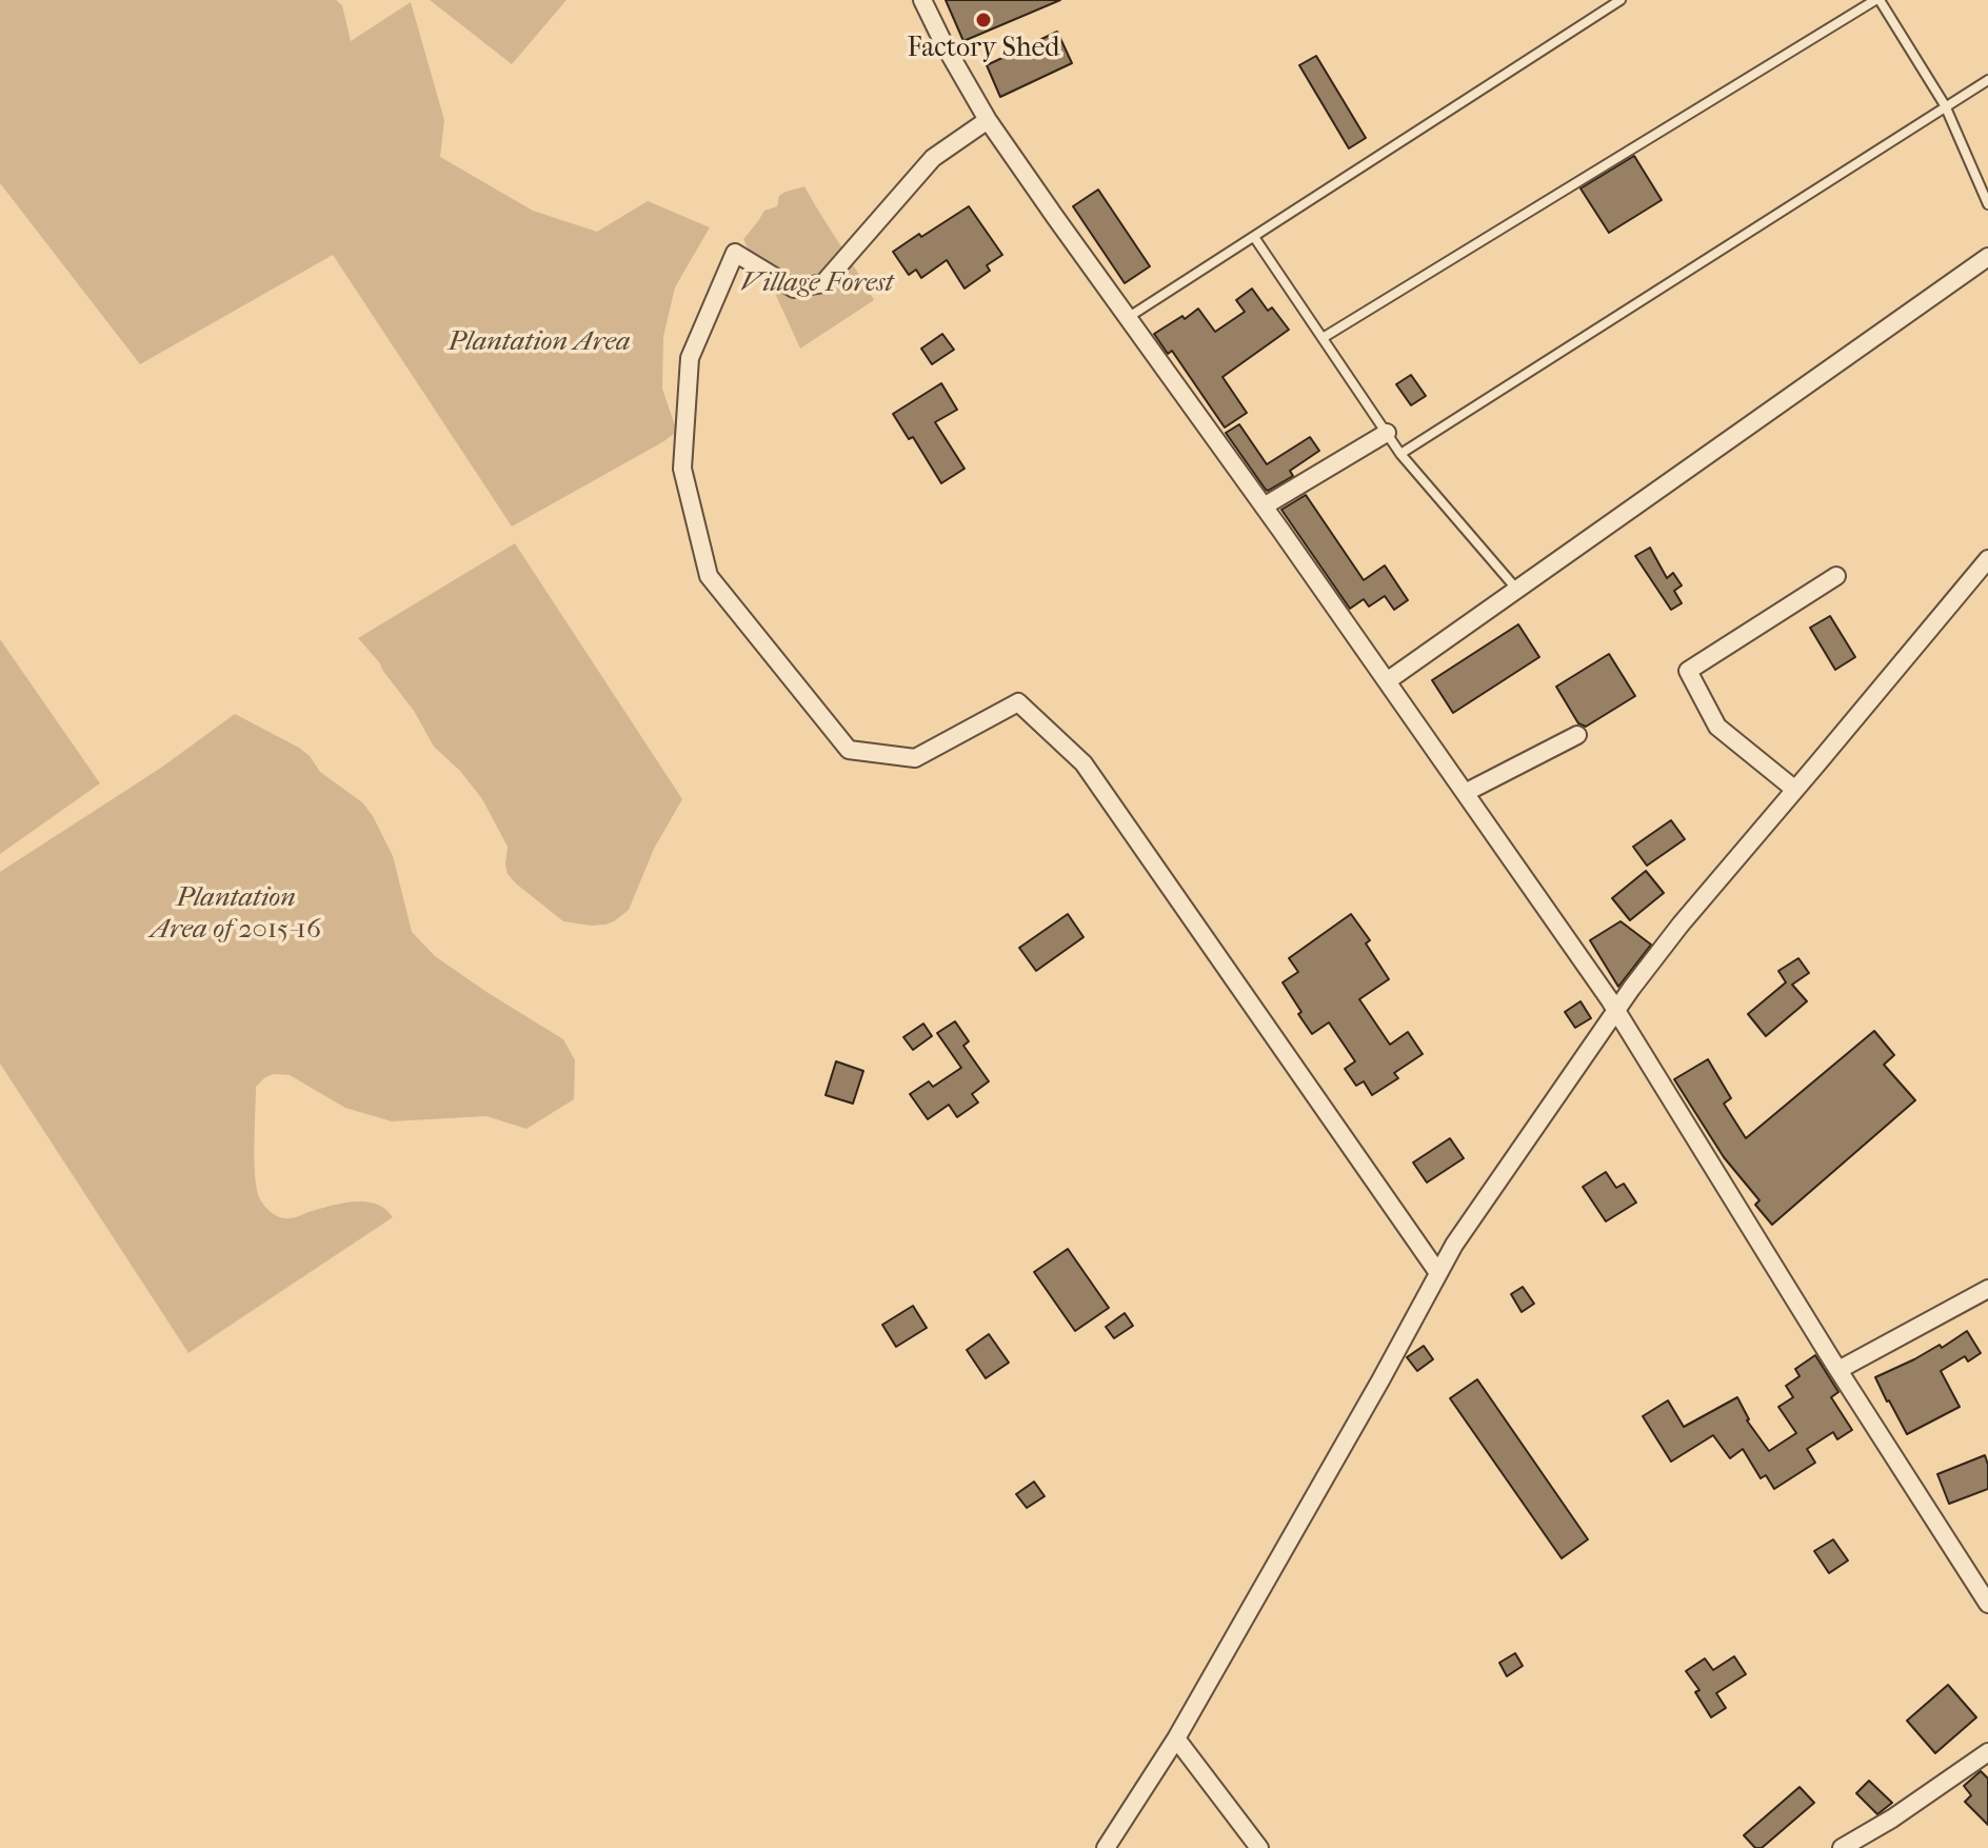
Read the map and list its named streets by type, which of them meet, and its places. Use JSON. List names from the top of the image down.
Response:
{
  "parks": ["Village Forest", "Plantation Area", "Plantation Area of 2015-16"],
  "places": ["Factory Shed"]
}
